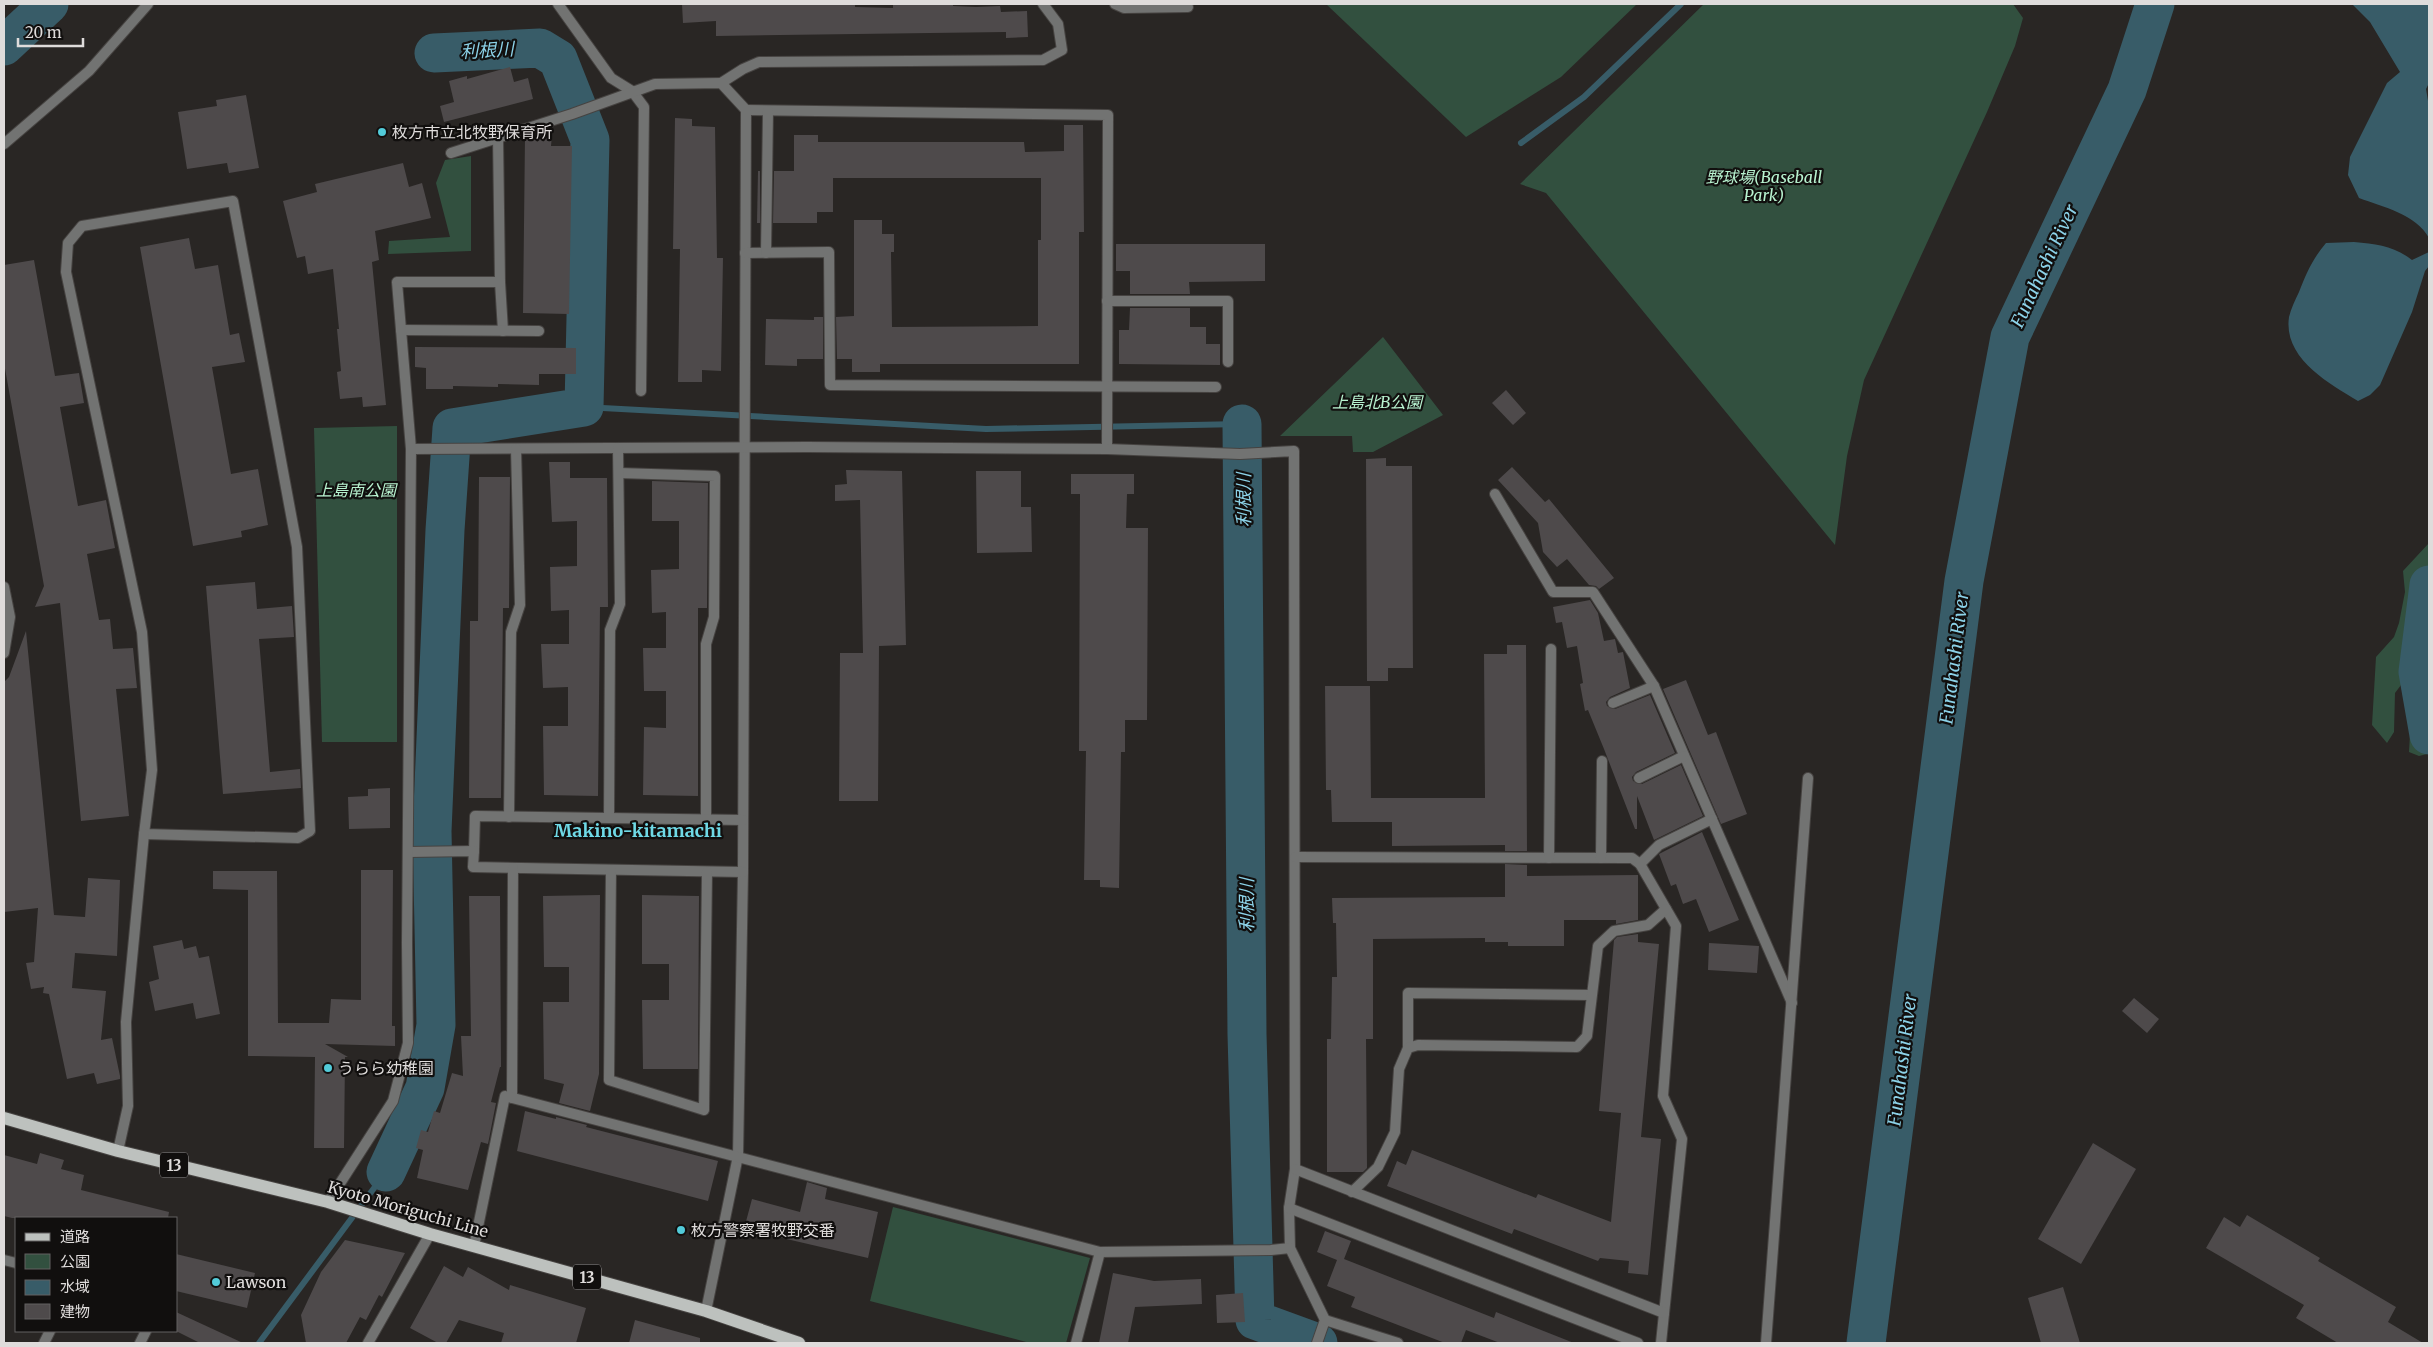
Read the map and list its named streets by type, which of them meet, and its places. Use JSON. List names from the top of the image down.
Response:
{
  "streets": {
    "main road": ["13", "Kyoto Moriguchi Line"]
  },
  "districts": ["Makino-kitamachi"],
  "water": ["利根川", "Funahashi River"],
  "parks": ["野球場(Baseball Park)", "上島北B公園", "上島南公園"],
  "places": [
    "枚方市立北牧野保育所",
    "うらら幼稚園",
    "枚方警察署牧野交番",
    "Lawson"
  ],
  "legend": [
    "道路",
    "公園",
    "水域",
    "建物"
  ],
  "scale_bar": "20 m"
}
